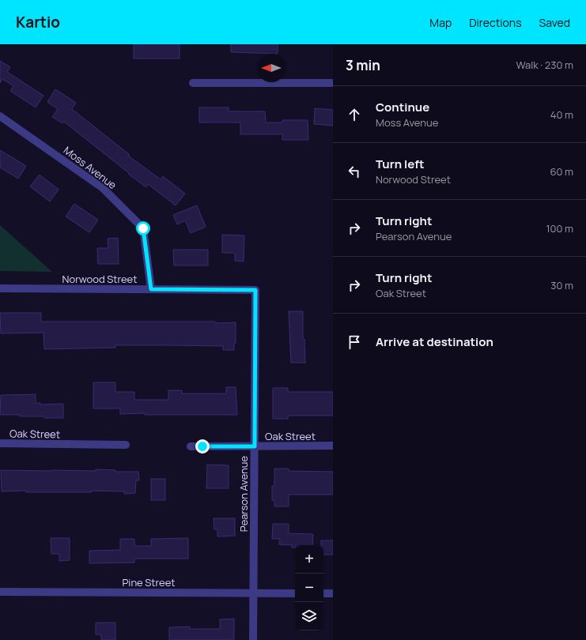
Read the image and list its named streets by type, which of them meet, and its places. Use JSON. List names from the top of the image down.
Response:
{
  "streets": {
    "street": [
      "Moss Avenue",
      "Norwood Street",
      "Oak Street",
      "Pearson Avenue",
      "Pine Street"
    ]
  },
  "crossings": [
    ["Moss Avenue", "Norwood Street"],
    ["Norwood Street", "Pearson Avenue"],
    ["Oak Street", "Pearson Avenue"],
    ["Pearson Avenue", "Pine Street"]
  ],
  "north": "left",
  "page": {
    "header": "Kartio",
    "nav": ["Map", "Directions", "Saved"],
    "heading": ["3 min", "Walk · 230 m"],
    "list": [
      ["Continue", "Moss Avenue", "40 m"],
      ["Turn left", "Norwood Street", "60 m"],
      ["Turn right", "Pearson Avenue", "100 m"],
      ["Turn right", "Oak Street", "30 m"],
      "Arrive at destination"
    ],
    "map_buttons": ["+", "−"]
  }
}
